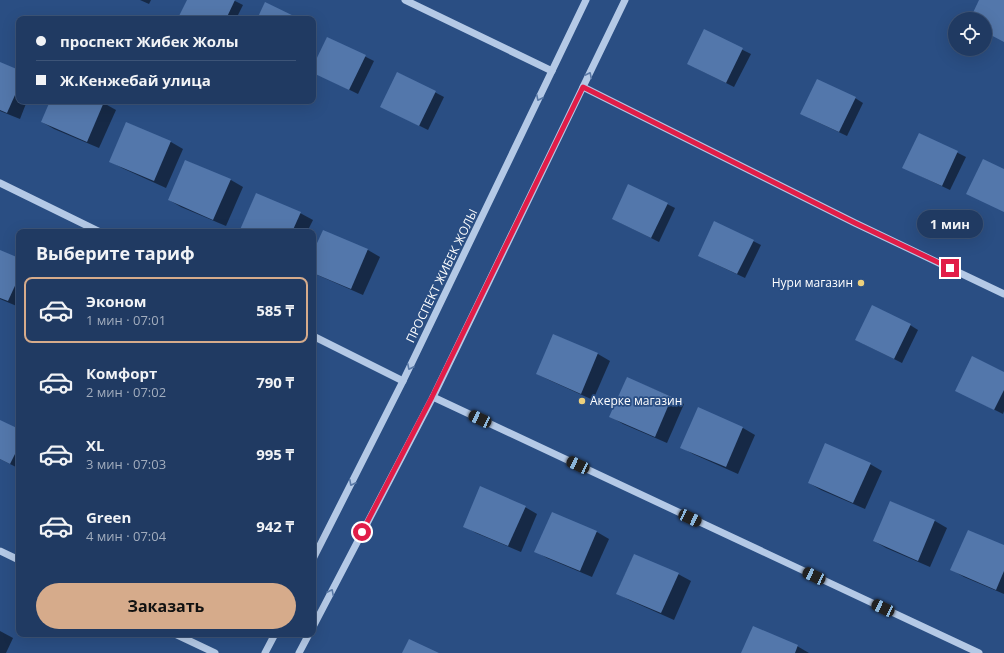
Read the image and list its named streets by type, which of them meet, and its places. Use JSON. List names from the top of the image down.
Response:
{
  "streets": {
    "street": ["ПРОСПЕКТ ЖИБЕК ЖОЛЫ"]
  },
  "places": ["Нури магазин", "Акерке магазин"],
  "page": {
    "banner": ["проспект Жибек Жолы", "Ж.Кенжебай улица"],
    "bubble": "1 мин",
    "heading": "Выберите тариф",
    "list": [
      {
        "name": "Эконом",
        "note": "1 мин · 07:01",
        "value": "585 ₸"
      },
      {
        "name": "Комфорт",
        "note": "2 мин · 07:02",
        "value": "790 ₸"
      },
      {
        "name": "XL",
        "note": "3 мин · 07:03",
        "value": "995 ₸"
      },
      {
        "name": "Green",
        "note": "4 мин · 07:04",
        "value": "942 ₸"
      }
    ],
    "buttons": "Заказать"
  }
}
